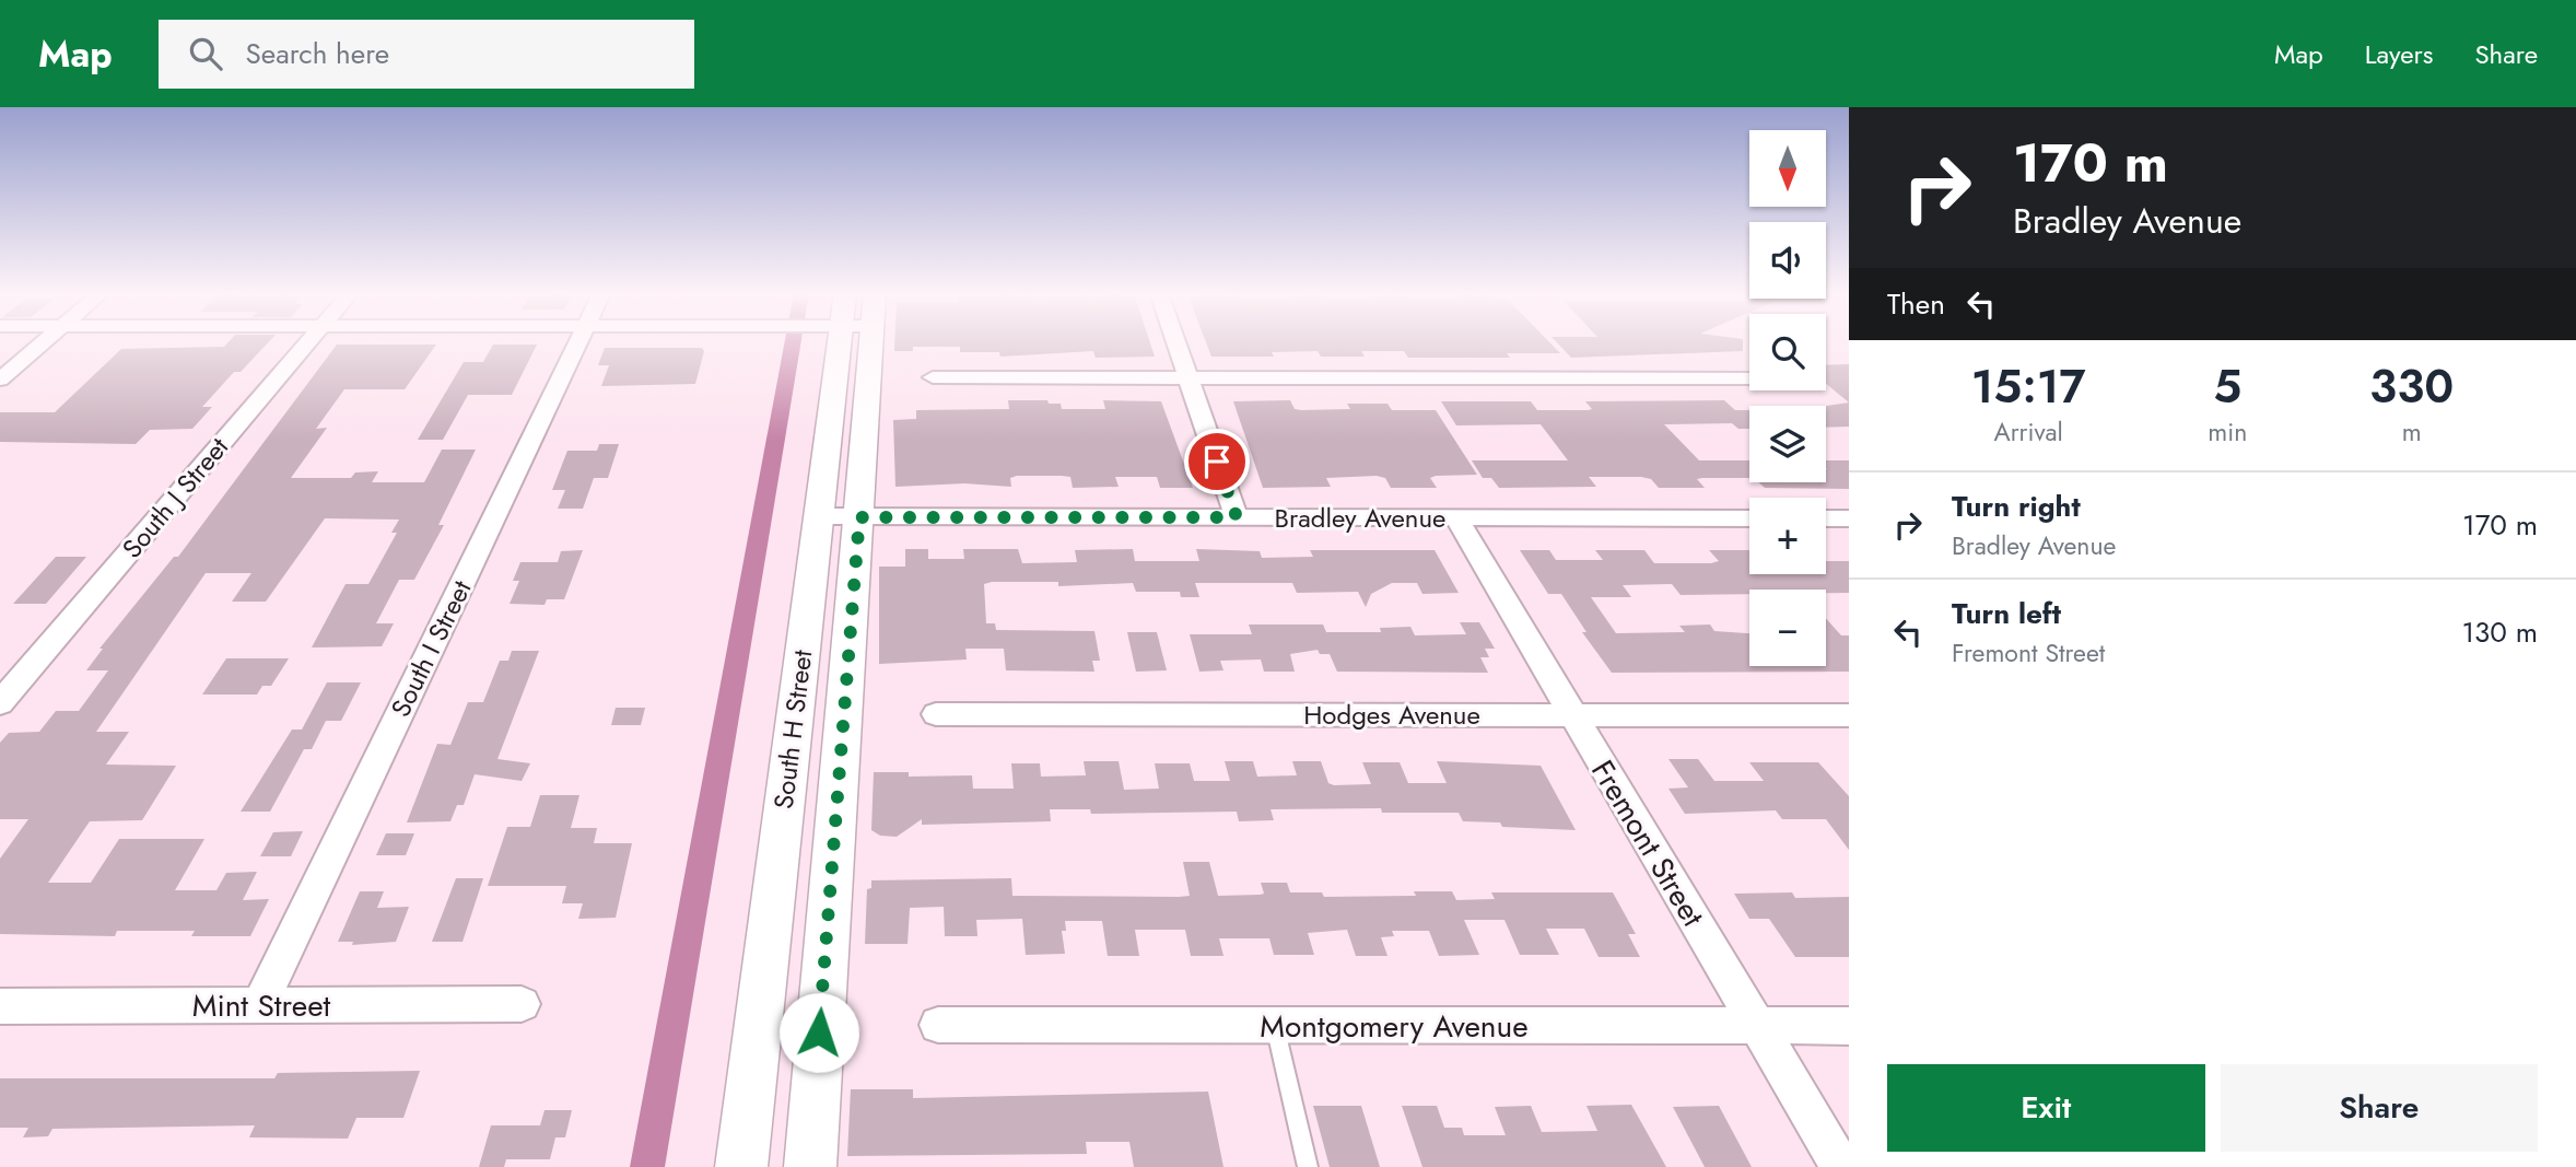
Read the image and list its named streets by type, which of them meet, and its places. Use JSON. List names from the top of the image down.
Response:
{
  "streets": {
    "street": [
      "South J Street",
      "Bradley Avenue",
      "South I Street",
      "Hodges Avenue",
      "South H Street",
      "Fremont Street",
      "Mint Street",
      "Montgomery Avenue"
    ]
  },
  "crossings": [
    ["Bradley Avenue", "South H Street"],
    ["Bradley Avenue", "Fremont Street"],
    ["South I Street", "Mint Street"],
    ["Hodges Avenue", "Fremont Street"],
    ["Fremont Street", "Montgomery Avenue"]
  ],
  "north": "bottom",
  "page": {
    "header": "Map",
    "search": "Search here",
    "nav": ["Map", "Layers", "Share"],
    "turn": ["170 m", "Bradley Avenue"],
    "map_buttons": ["+", "−"],
    "then": "Then",
    "eta": [
      "15:17",
      "Arrival",
      "5",
      "min",
      "330",
      "m"
    ],
    "list": [
      {
        "name": "Turn right",
        "note": "Bradley Avenue",
        "value": "170 m"
      },
      {
        "name": "Turn left",
        "note": "Fremont Street",
        "value": "130 m"
      }
    ],
    "buttons": ["Exit", "Share"]
  }
}
